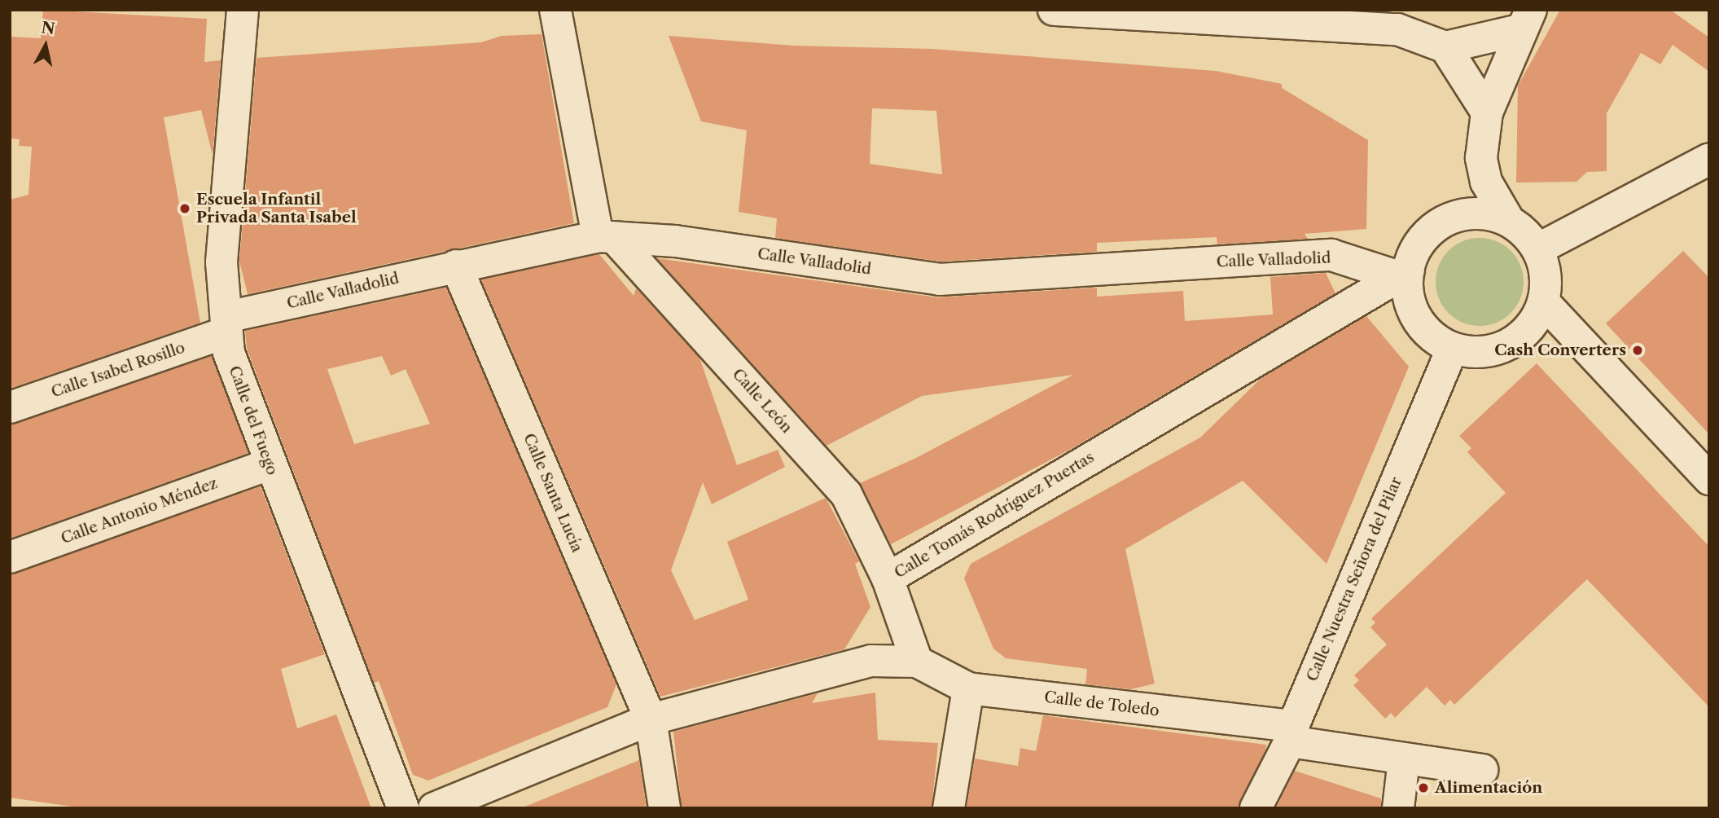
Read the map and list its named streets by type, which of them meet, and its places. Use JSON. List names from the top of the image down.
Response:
{
  "streets": {
    "street": [
      "Calle Valladolid",
      "Calle Isabel Rosillo",
      "Calle León",
      "Calle del Fuego",
      "Calle Santa Lucía",
      "Calle Antonio Méndez",
      "Calle Tomás Rodríguez Puertas",
      "Calle Nuestra Señora del Pilar",
      "Calle de Toledo"
    ]
  },
  "crossings": [
    ["Calle Valladolid", "Calle Isabel Rosillo"],
    ["Calle Valladolid", "Calle León"],
    ["Calle Valladolid", "Calle del Fuego"],
    ["Calle Valladolid", "Calle Santa Lucía"],
    ["Calle Valladolid", "Calle Tomás Rodríguez Puertas"],
    ["Calle Valladolid", "Calle Nuestra Señora del Pilar"],
    ["Calle Isabel Rosillo", "Calle del Fuego"],
    ["Calle León", "Calle Tomás Rodríguez Puertas"],
    ["Calle del Fuego", "Calle Antonio Méndez"],
    ["Calle Tomás Rodríguez Puertas", "Calle Nuestra Señora del Pilar"],
    ["Calle Tomás Rodríguez Puertas", "Calle de Toledo"],
    ["Calle Nuestra Señora del Pilar", "Calle de Toledo"]
  ],
  "places": ["Escuela Infantil Privada Santa Isabel", "Cash Converters", "Alimentación"],
  "north": "top"
}
